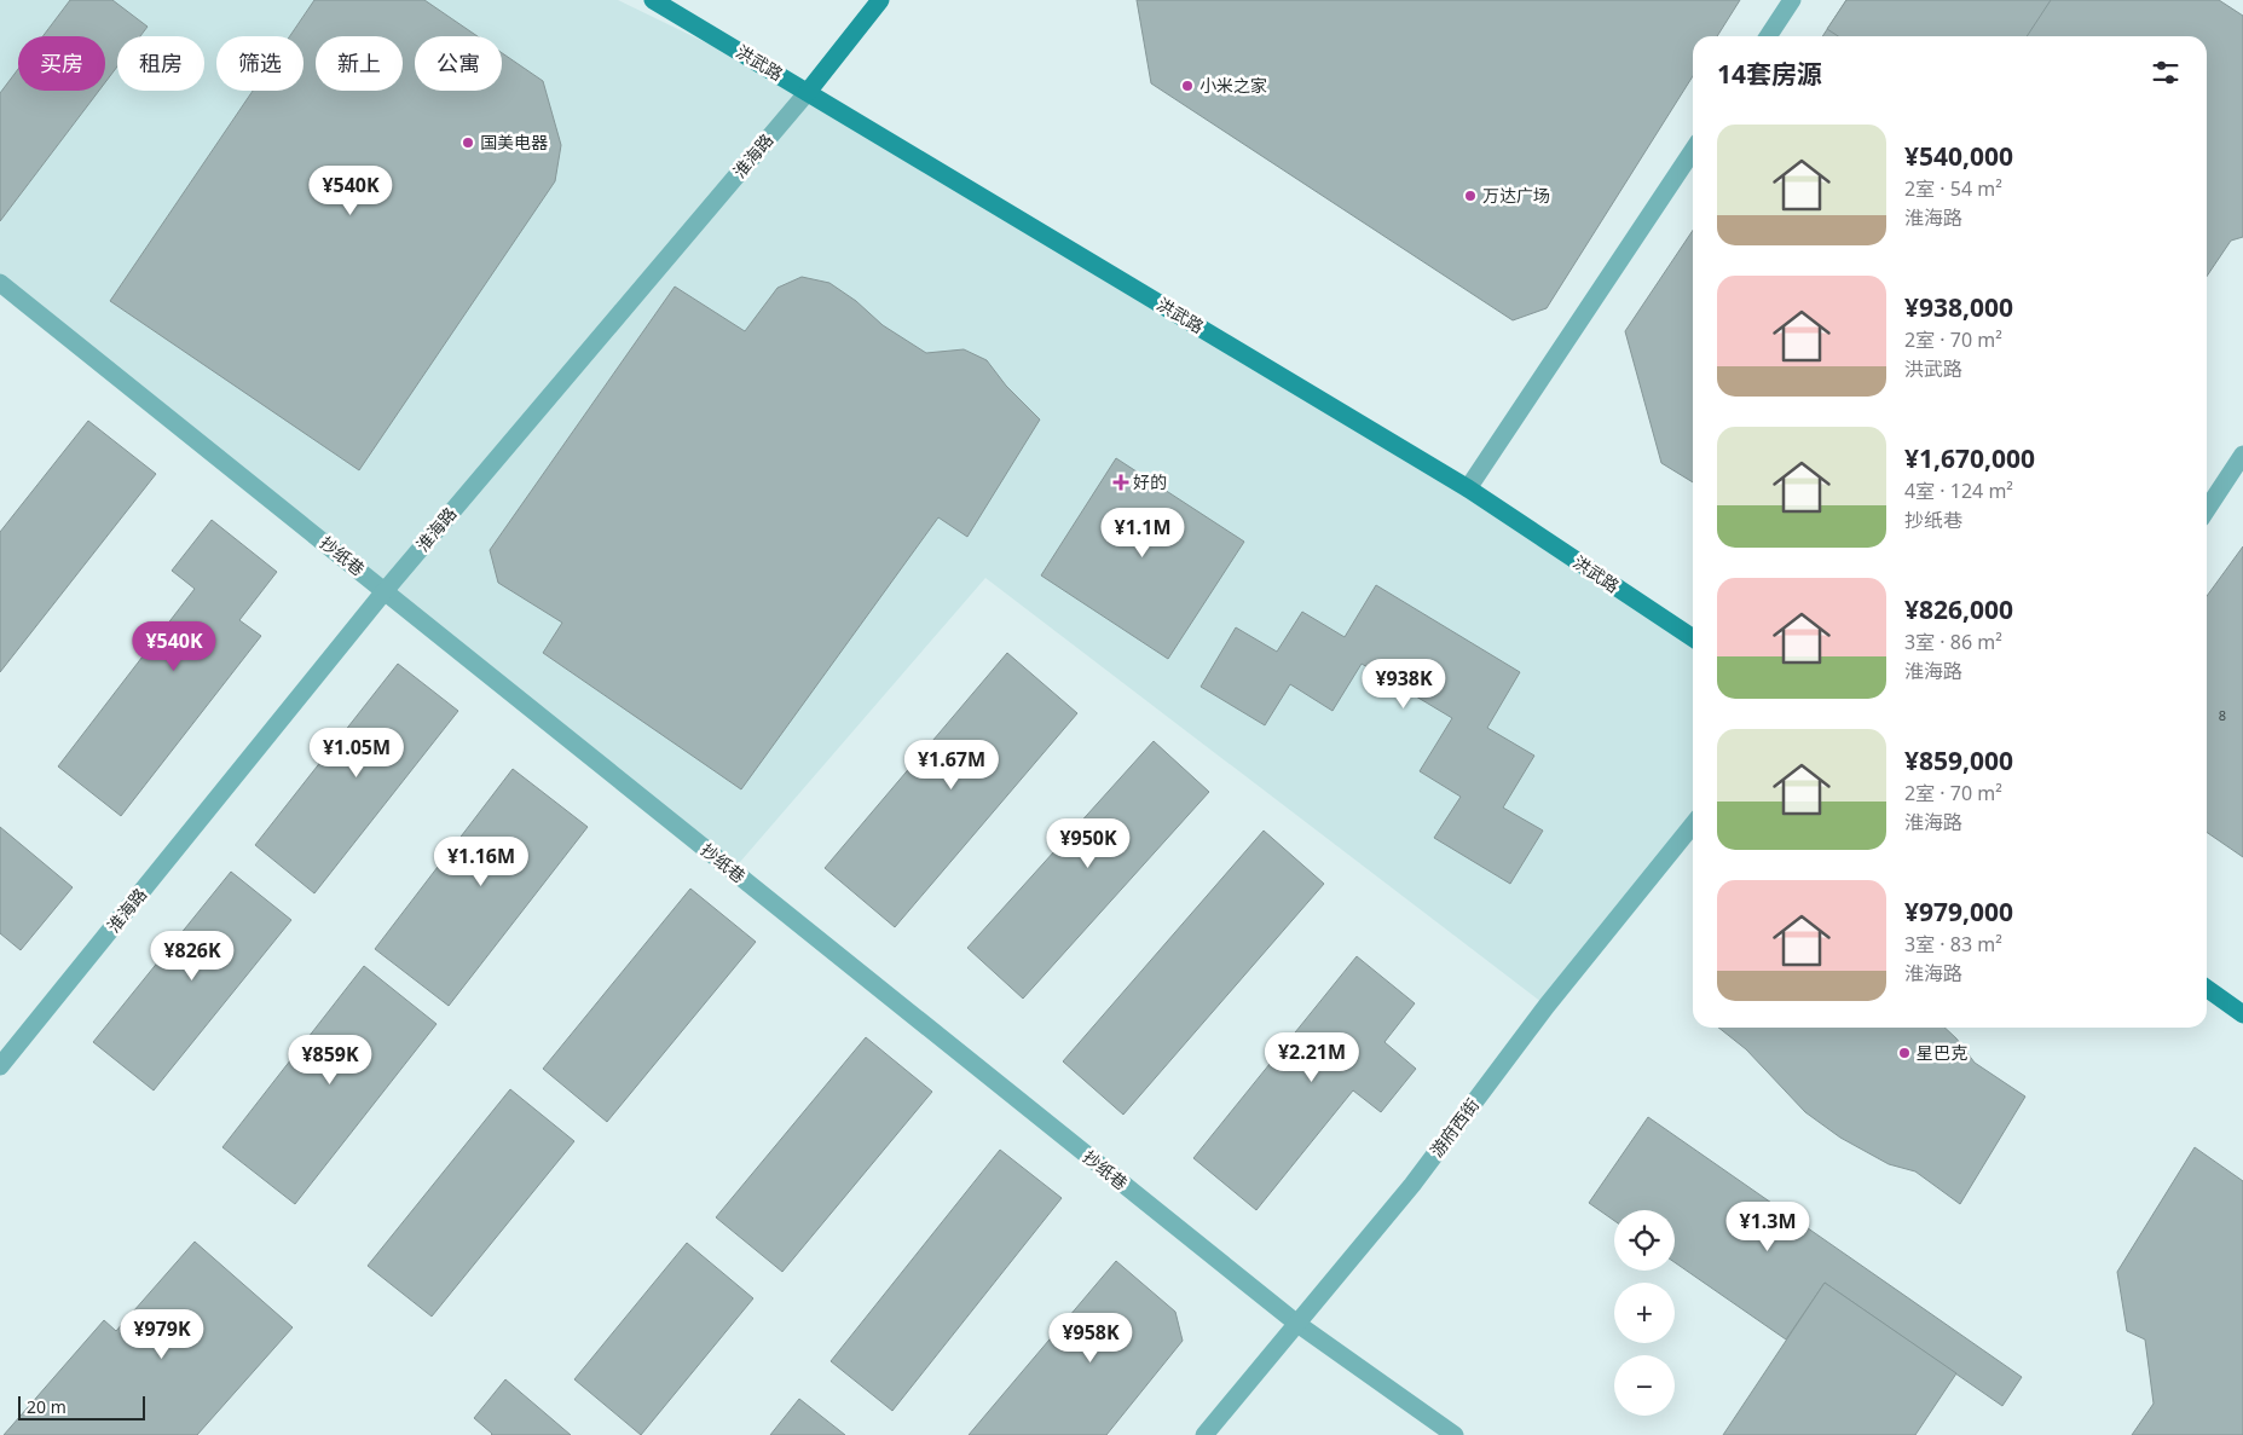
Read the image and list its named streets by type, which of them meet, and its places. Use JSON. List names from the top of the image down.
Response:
{
  "streets": {
    "main road": ["洪武路", "淮海路"],
    "street": ["抄纸巷", "游府西街"]
  },
  "crossings": [
    ["洪武路", "淮海路"],
    ["淮海路", "抄纸巷"],
    ["抄纸巷", "游府西街"]
  ],
  "places": {
    "other": [
      "小米之家",
      "国美电器",
      "万达广场",
      "星巴克"
    ],
    "health": ["好的"]
  },
  "house_numbers": ["8"],
  "scale_bar": "20 m",
  "page": {
    "chip": [
      "买房",
      "租房",
      "筛选",
      "新上",
      "公寓"
    ],
    "heading": "14套房源",
    "list": [
      {
        "name": "¥540,000",
        "note": "2室 · 54 m² · 淮海路"
      },
      {
        "name": "¥938,000",
        "note": "2室 · 70 m² · 洪武路"
      },
      {
        "name": "¥1,670,000",
        "note": "4室 · 124 m² · 抄纸巷"
      },
      {
        "name": "¥826,000",
        "note": "3室 · 86 m² · 淮海路"
      },
      {
        "name": "¥859,000",
        "note": "2室 · 70 m² · 淮海路"
      },
      {
        "name": "¥979,000",
        "note": "3室 · 83 m² · 淮海路"
      }
    ],
    "price": [
      "¥540K",
      "¥1.1M",
      "¥540K",
      "¥938K",
      "¥1.05M",
      "¥1.67M",
      "¥950K",
      "¥1.16M",
      "¥826K",
      "¥2.21M",
      "¥859K",
      "¥1.3M",
      "¥979K",
      "¥958K"
    ],
    "map_buttons": ["+", "−"],
    "scale": "20 m"
  }
}
